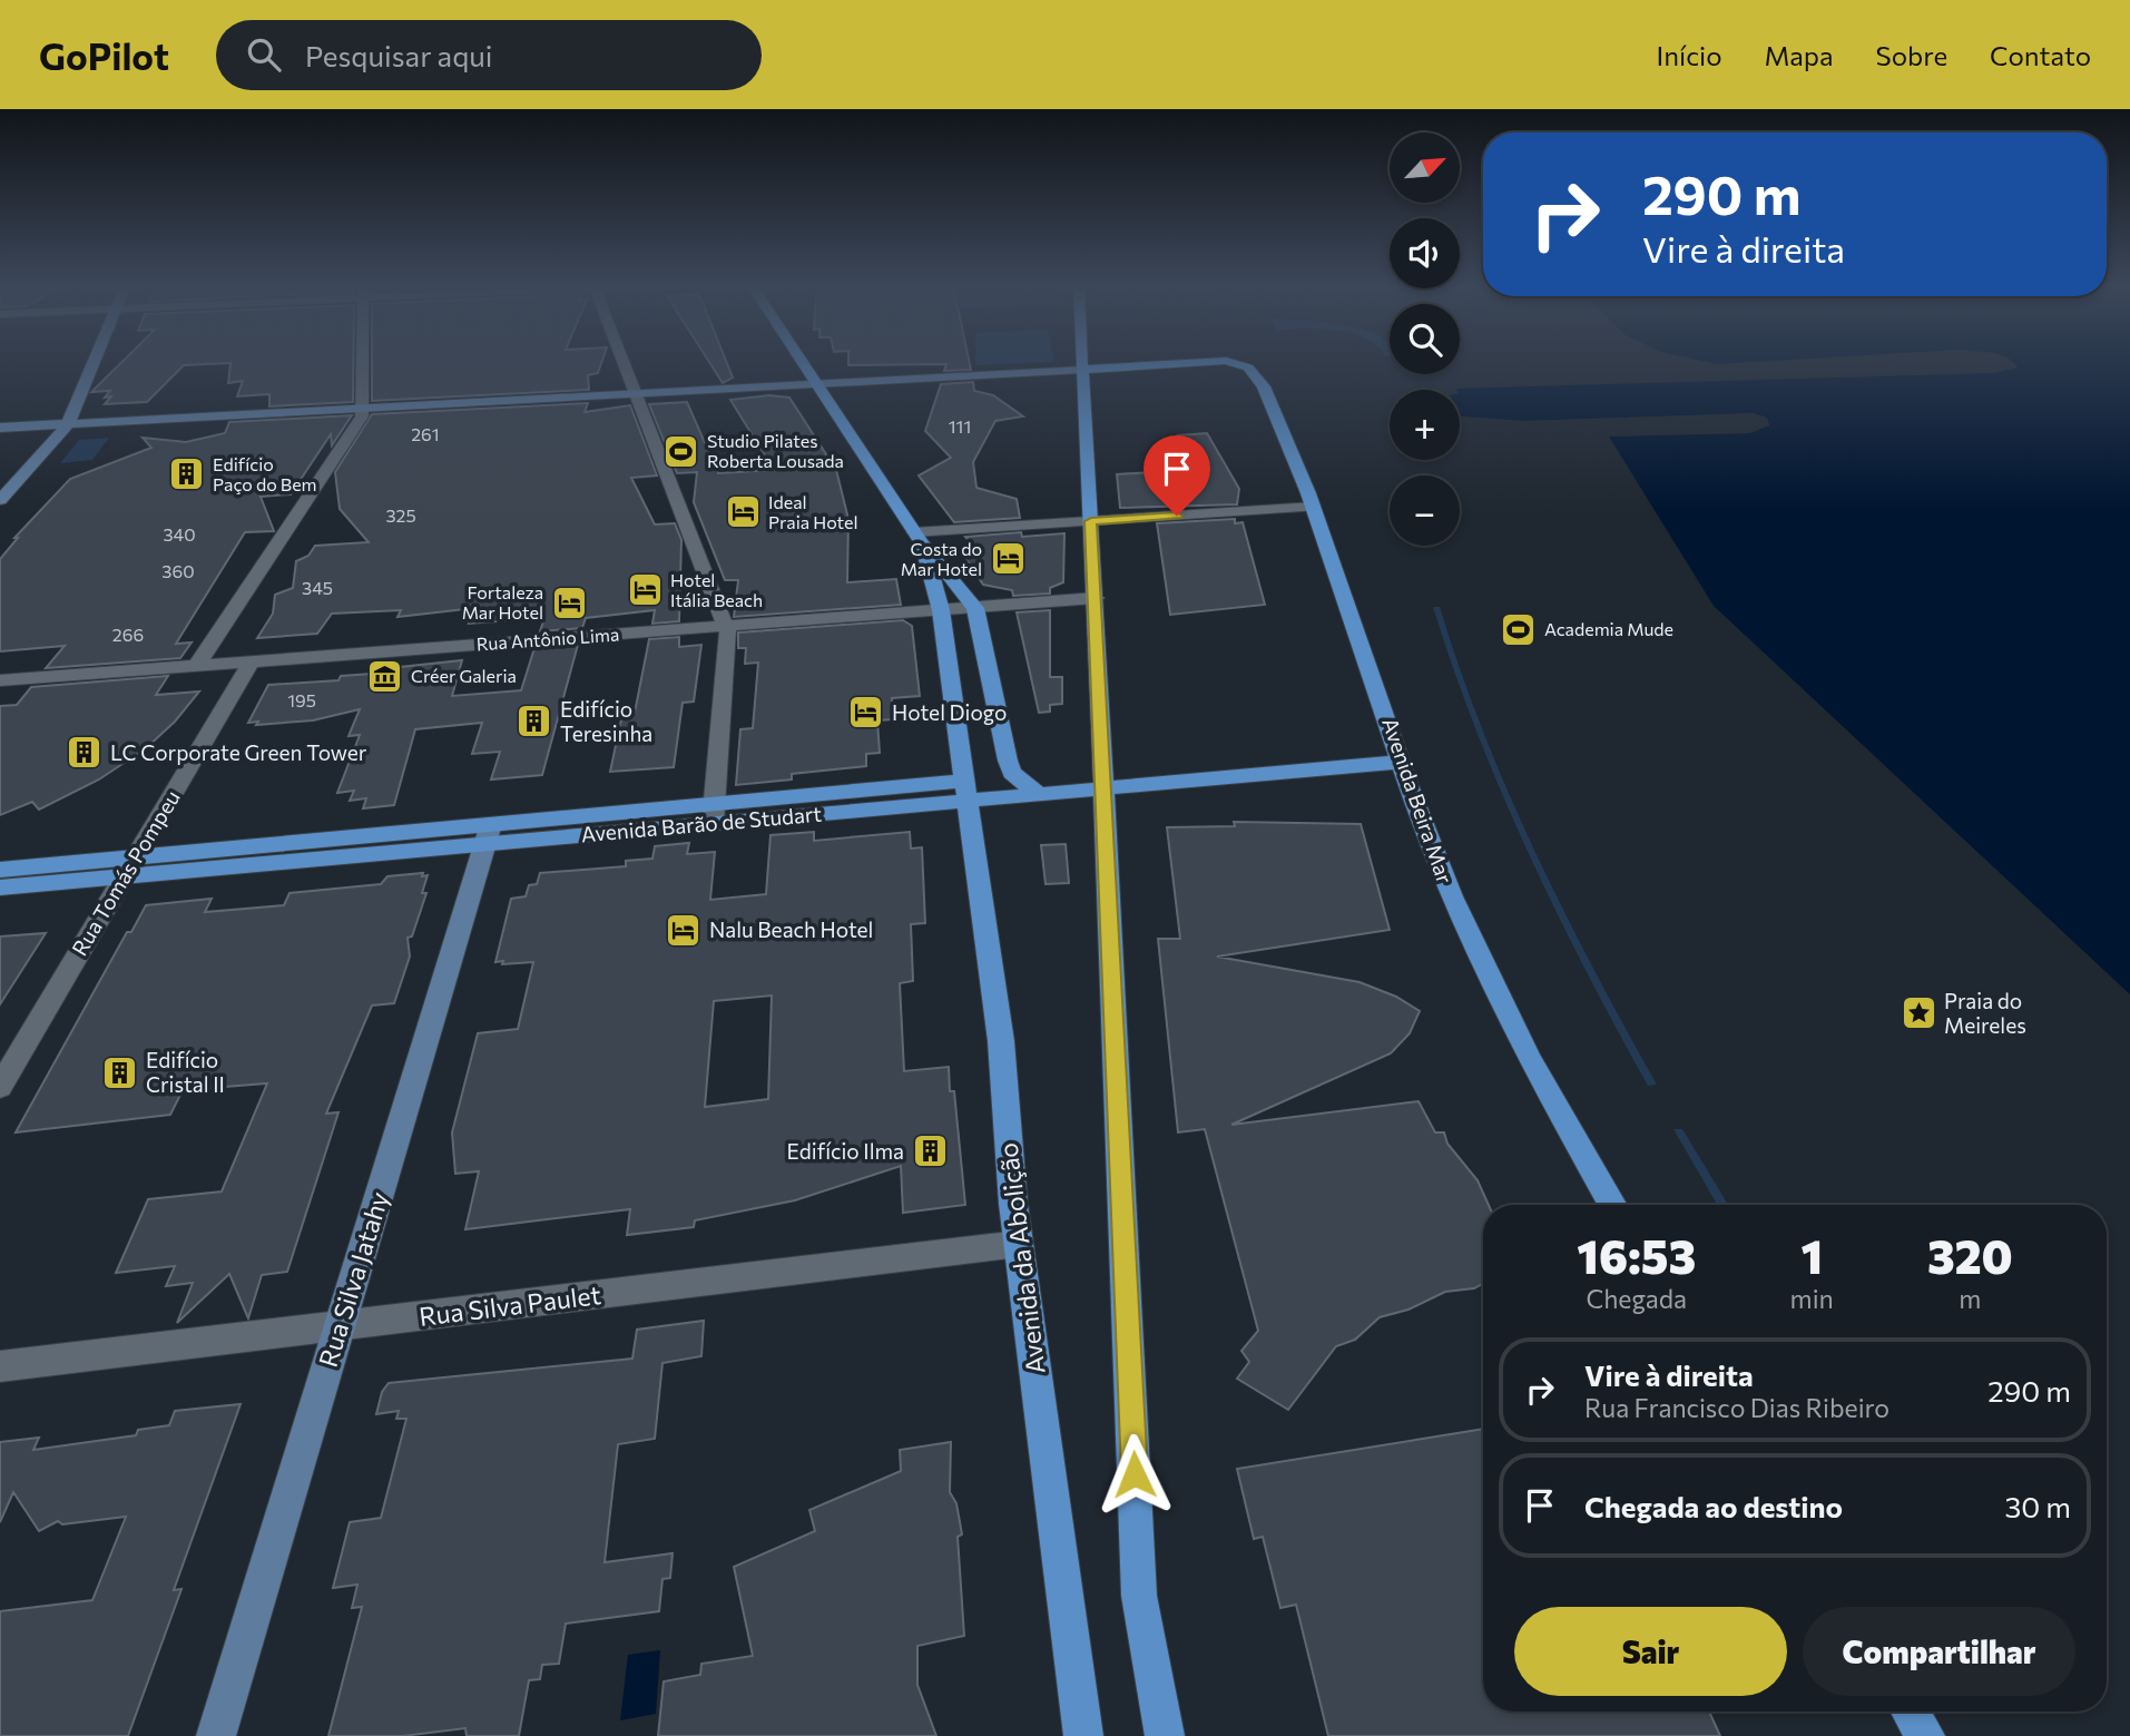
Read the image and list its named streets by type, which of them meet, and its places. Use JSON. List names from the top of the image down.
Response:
{
  "streets": {
    "main road": [
      "Avenida Beira Mar",
      "Avenida Barão de Studart",
      "Avenida da Abolição",
      "Rua Silva Jatahy"
    ],
    "street": ["Rua Antônio Lima", "Rua Tomás Pompeu", "Rua Silva Paulet"]
  },
  "crossings": [
    ["Rua Antônio Lima", "Rua Tomás Pompeu"],
    ["Rua Antônio Lima", "Avenida da Abolição"],
    ["Avenida Beira Mar", "Avenida Barão de Studart"],
    ["Avenida Barão de Studart", "Rua Tomás Pompeu"],
    ["Avenida Barão de Studart", "Avenida da Abolição"],
    ["Avenida Barão de Studart", "Rua Silva Jatahy"],
    ["Avenida da Abolição", "Rua Silva Paulet"],
    ["Rua Silva Jatahy", "Rua Silva Paulet"]
  ],
  "places": {
    "sports": ["Studio Pilates Roberta Lousada", "Academia Mude"],
    "building": [
      "Edifício Paço do Bem",
      "Edifício Teresinha",
      "LC Corporate Green Tower",
      "Edifício Cristal II",
      "Edifício Ilma"
    ],
    "hotel": [
      "Ideal Praia Hotel",
      "Costa do Mar Hotel",
      "Hotel Itália Beach",
      "Fortaleza Mar Hotel",
      "Hotel Diogo",
      "Nalu Beach Hotel"
    ],
    "museum": ["Créer Galeria"],
    "place": ["Praia do Meireles"]
  },
  "house_numbers": [
    "111",
    "261",
    "325",
    "340",
    "360",
    "345",
    "266",
    "195"
  ],
  "north": "top right",
  "page": {
    "header": "GoPilot",
    "search": "Pesquisar aqui",
    "nav": [
      "Início",
      "Mapa",
      "Sobre",
      "Contato"
    ],
    "map_buttons": ["+", "−"],
    "turn": ["290 m", "Vire à direita"],
    "eta": [
      "16:53",
      "Chegada",
      "1",
      "min",
      "320",
      "m"
    ],
    "list": [
      {
        "name": "Vire à direita",
        "note": "Rua Francisco Dias Ribeiro",
        "value": "290 m"
      },
      {
        "name": "Chegada ao destino",
        "value": "30 m"
      }
    ],
    "buttons": ["Sair", "Compartilhar"]
  }
}
